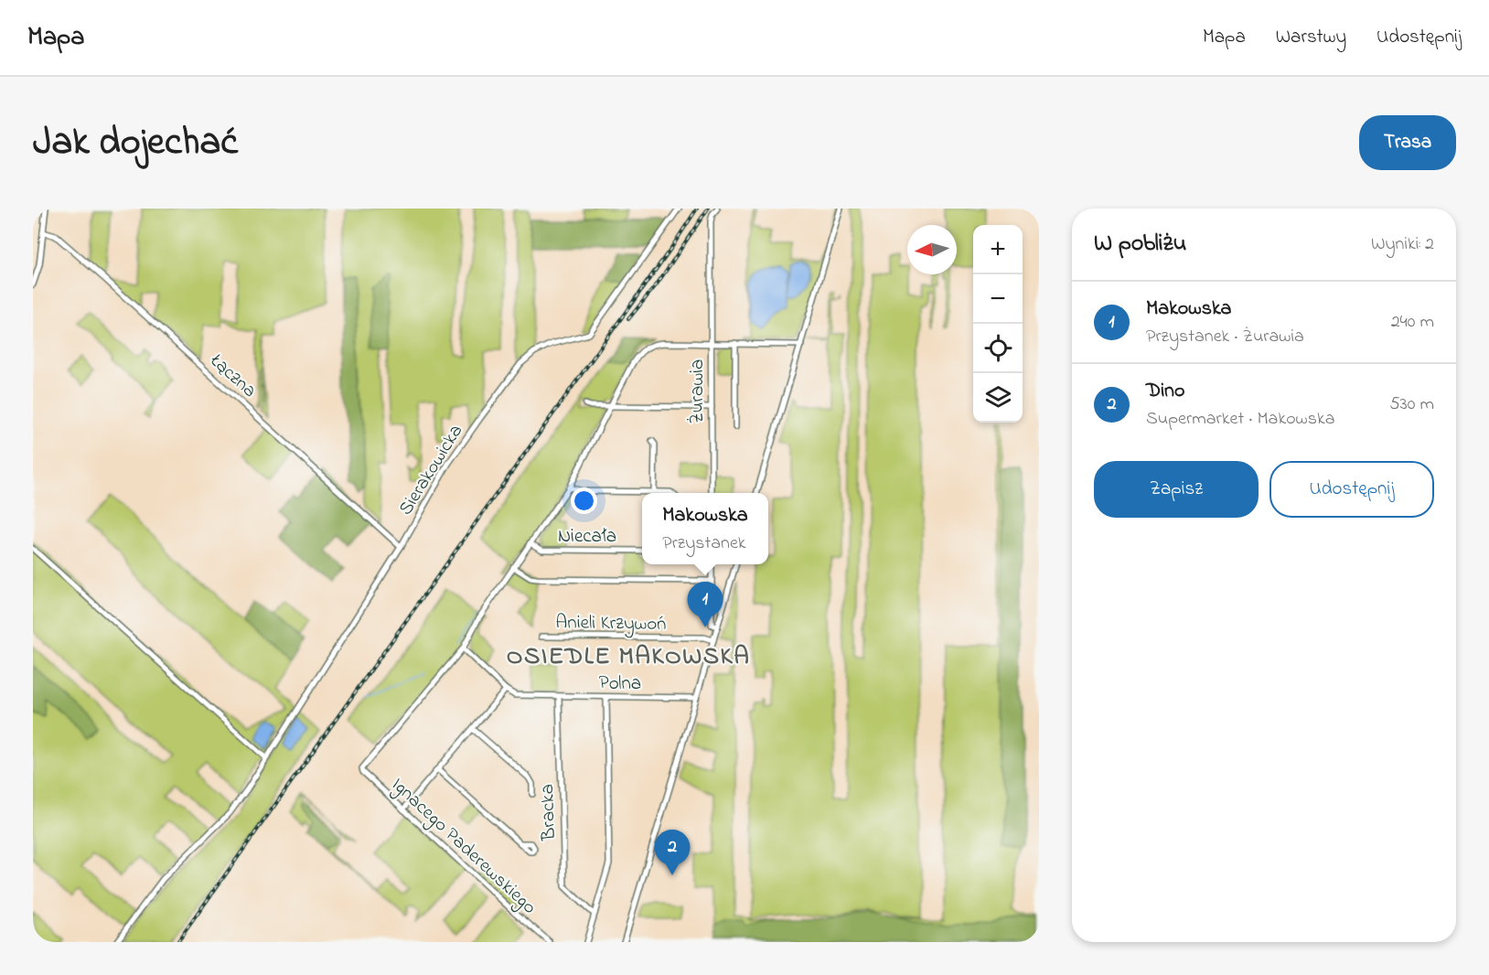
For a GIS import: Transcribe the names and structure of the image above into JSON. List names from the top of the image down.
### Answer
{
  "streets": {
    "street": [
      "Łączna",
      "Żurawia",
      "Sierakowicka",
      "Niecała",
      "Anieli Krzywoń",
      "Polna",
      "Bracka",
      "Ignacego Paderewskiego"
    ]
  },
  "crossings": [
    ["Łączna", "Sierakowicka"],
    ["Polna", "Bracka"],
    ["Polna", "Ignacego Paderewskiego"]
  ],
  "districts": ["OSIEDLE MAKOWSKA"],
  "north": "left",
  "page": {
    "header": "Mapa",
    "nav": ["Mapa", "Warstwy", "Udostępnij"],
    "title": "Jak dojechać",
    "buttons": [
      "Trasa",
      ["Zapisz", "Udostępnij"]
    ],
    "heading": ["W pobliżu", "Wyniki: 2"],
    "map_buttons": ["+", "−"],
    "list": [
      {
        "mark": "1",
        "name": "Makowska",
        "note": "Przystanek · Żurawia",
        "value": "240 m"
      },
      {
        "mark": "2",
        "name": "Dino",
        "note": "Supermarket · Makowska",
        "value": "530 m"
      }
    ],
    "popup": ["Makowska", "Przystanek"],
    "pins": ["1", "2"]
  }
}
